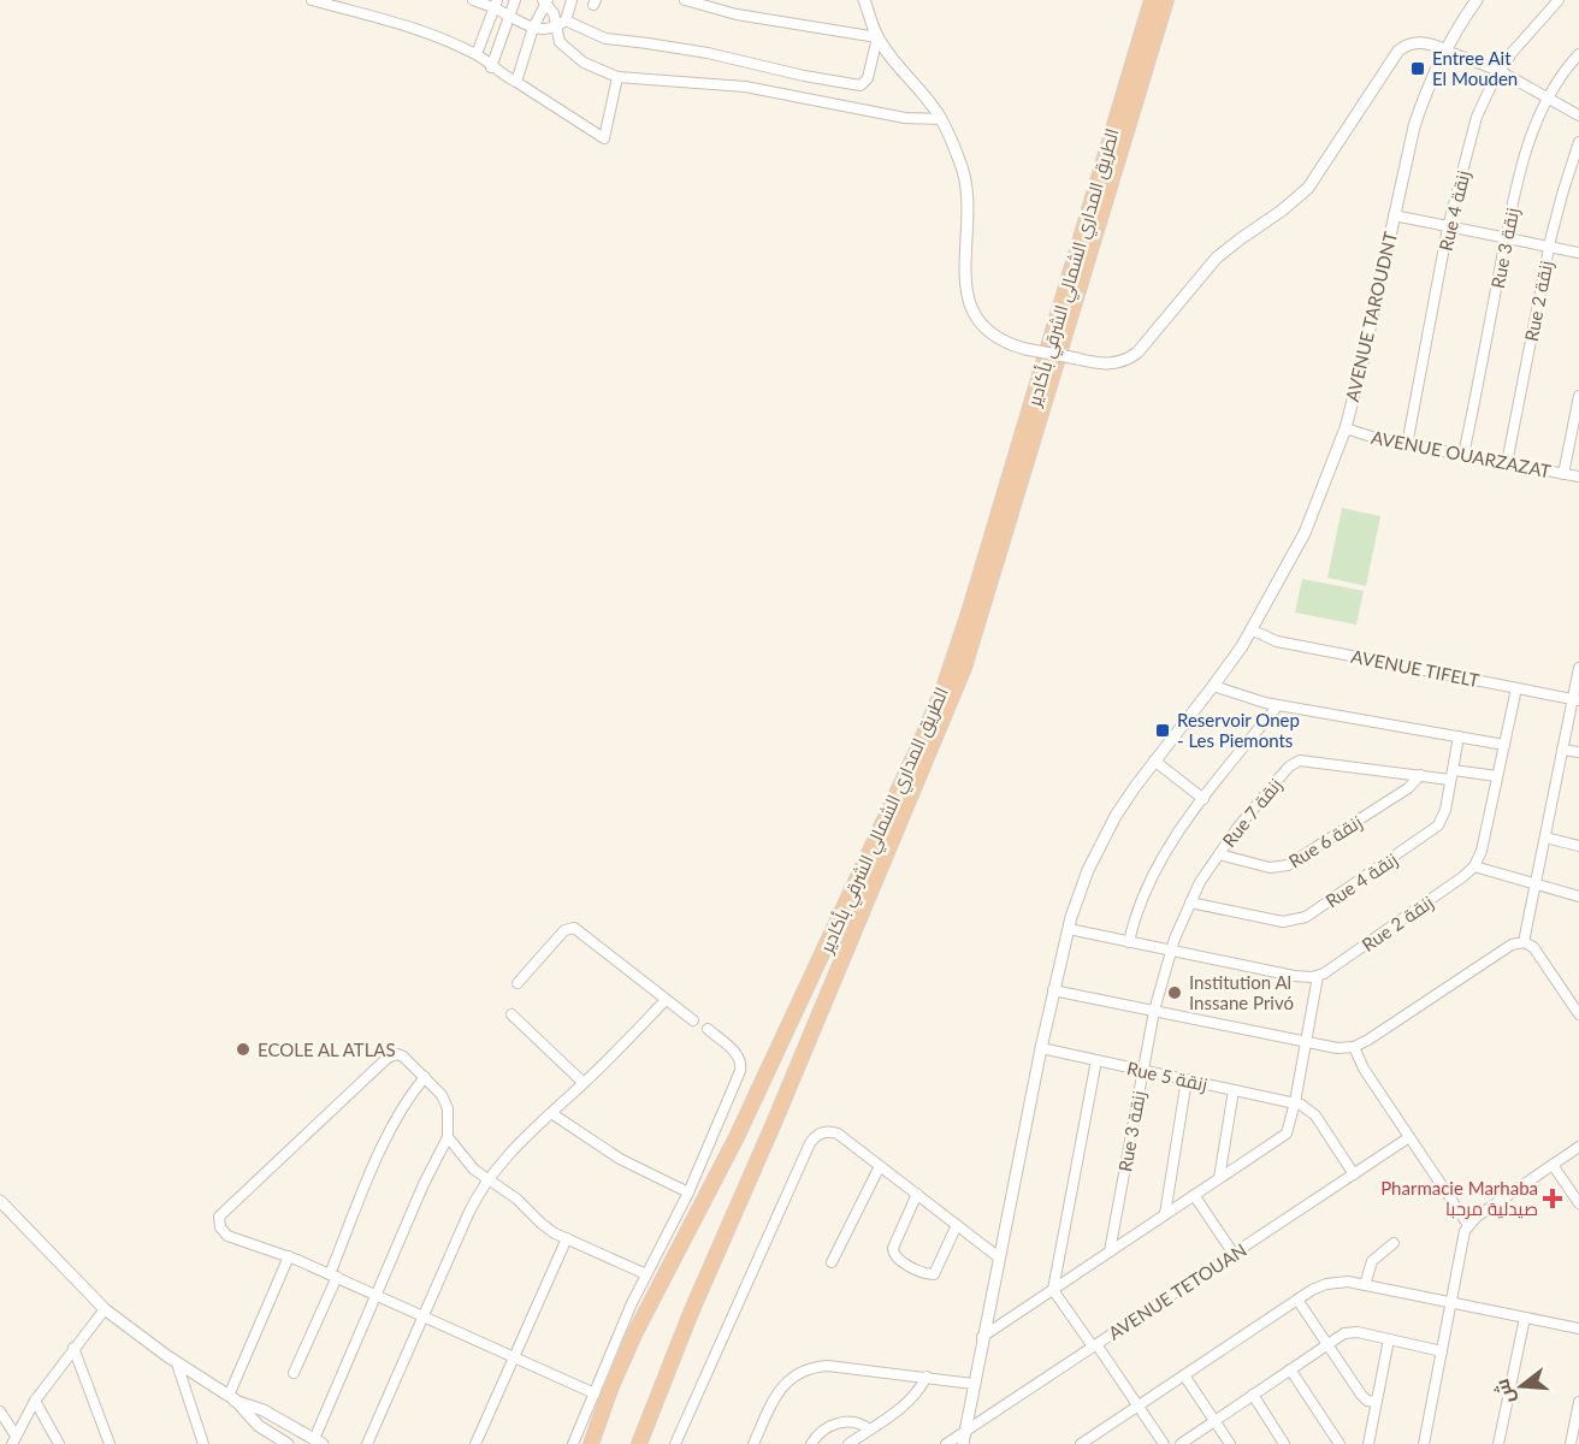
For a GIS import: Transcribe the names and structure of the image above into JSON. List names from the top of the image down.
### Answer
{
  "streets": {
    "highway": ["الطريق المداري الشمالي الشرقي بأكادير"],
    "street": [
      "Rue 4 زنقة",
      "Rue 3 زنقة",
      "Rue 2 زنقة",
      "AVENUE TAROUDNT",
      "AVENUE OUARZAZAT",
      "AVENUE TIFELT",
      "Rue 7 زنقة",
      "Rue 6 زنقة",
      "Rue 5 زنقة",
      "AVENUE TETOUAN"
    ]
  },
  "crossings": [
    ["Rue 4 زنقة", "AVENUE OUARZAZAT"],
    ["Rue 4 زنقة", "Rue 7 زنقة"],
    ["Rue 3 زنقة", "AVENUE OUARZAZAT"],
    ["Rue 3 زنقة", "Rue 7 زنقة"],
    ["Rue 3 زنقة", "Rue 5 زنقة"],
    ["Rue 2 زنقة", "AVENUE OUARZAZAT"],
    ["AVENUE TAROUDNT", "AVENUE OUARZAZAT"],
    ["AVENUE TAROUDNT", "AVENUE TIFELT"],
    ["AVENUE TAROUDNT", "Rue 5 زنقة"],
    ["AVENUE TAROUDNT", "AVENUE TETOUAN"],
    ["Rue 7 زنقة", "Rue 6 زنقة"]
  ],
  "places": {
    "transit": ["Entree Ait El Mouden", "Reservoir Onep - Les Piemonts"],
    "other": ["Institution Al Inssane Privó", "ECOLE AL ATLAS"],
    "health": ["Pharmacie Marhaba صيدلية مرحبا"]
  },
  "north": "left"
}
